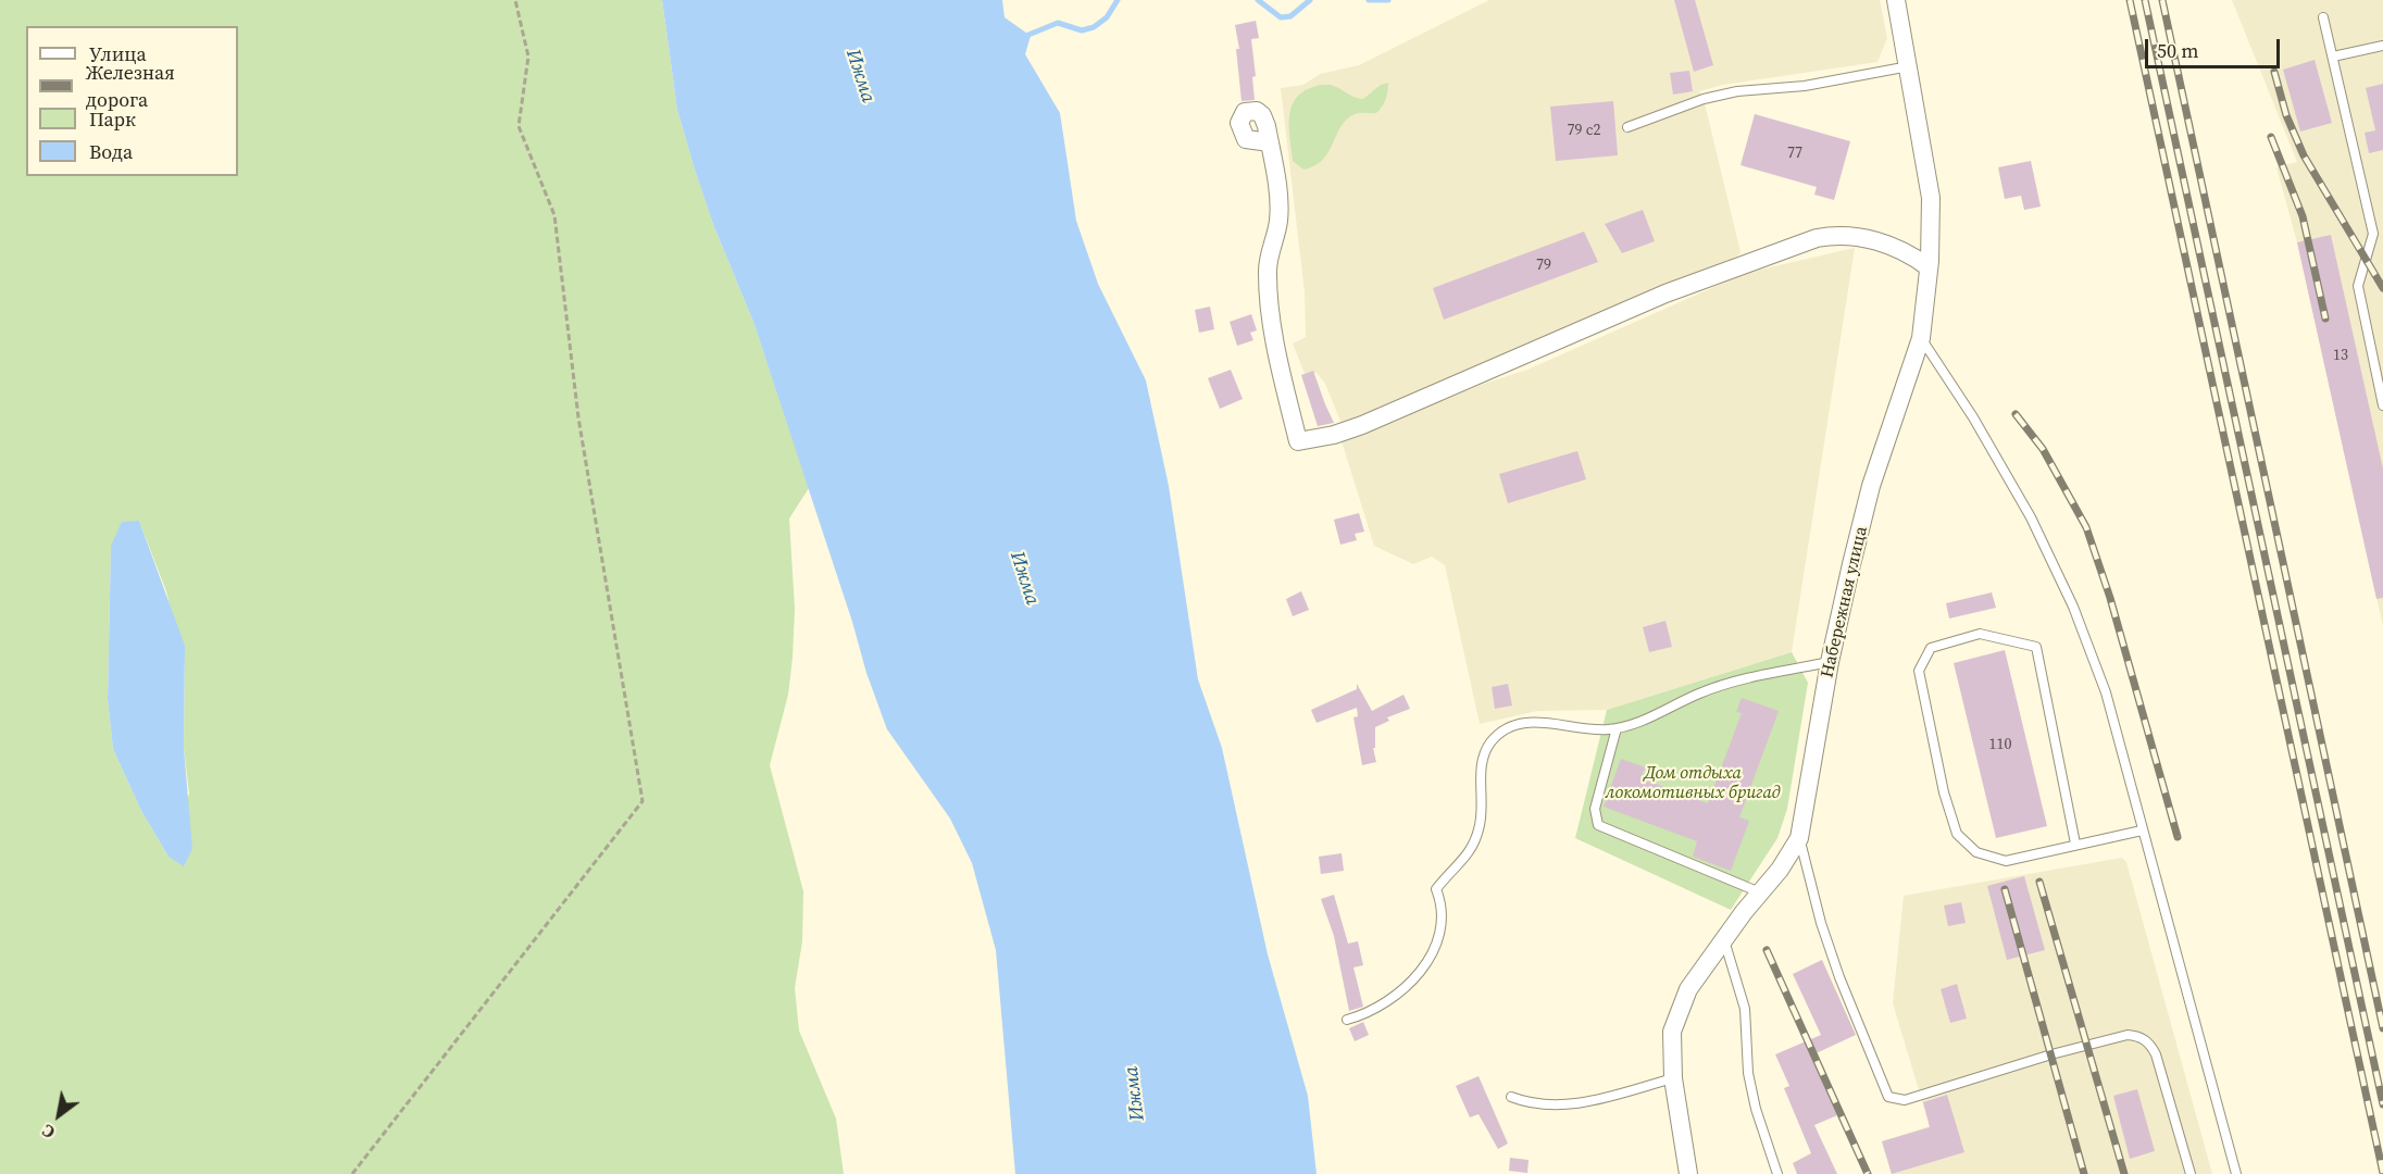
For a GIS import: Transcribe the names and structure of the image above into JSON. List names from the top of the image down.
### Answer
{
  "streets": {
    "street": ["Набережная улица"]
  },
  "water": ["Ижма"],
  "parks": ["Дом отдыха локомотивных бригад"],
  "house_numbers": [
    "79 с2",
    "77",
    "79",
    "13",
    "110"
  ],
  "legend": [
    "Улица",
    "Железная дорога",
    "Парк",
    "Вода"
  ],
  "scale_bar": "50 m",
  "north": "bottom left"
}
